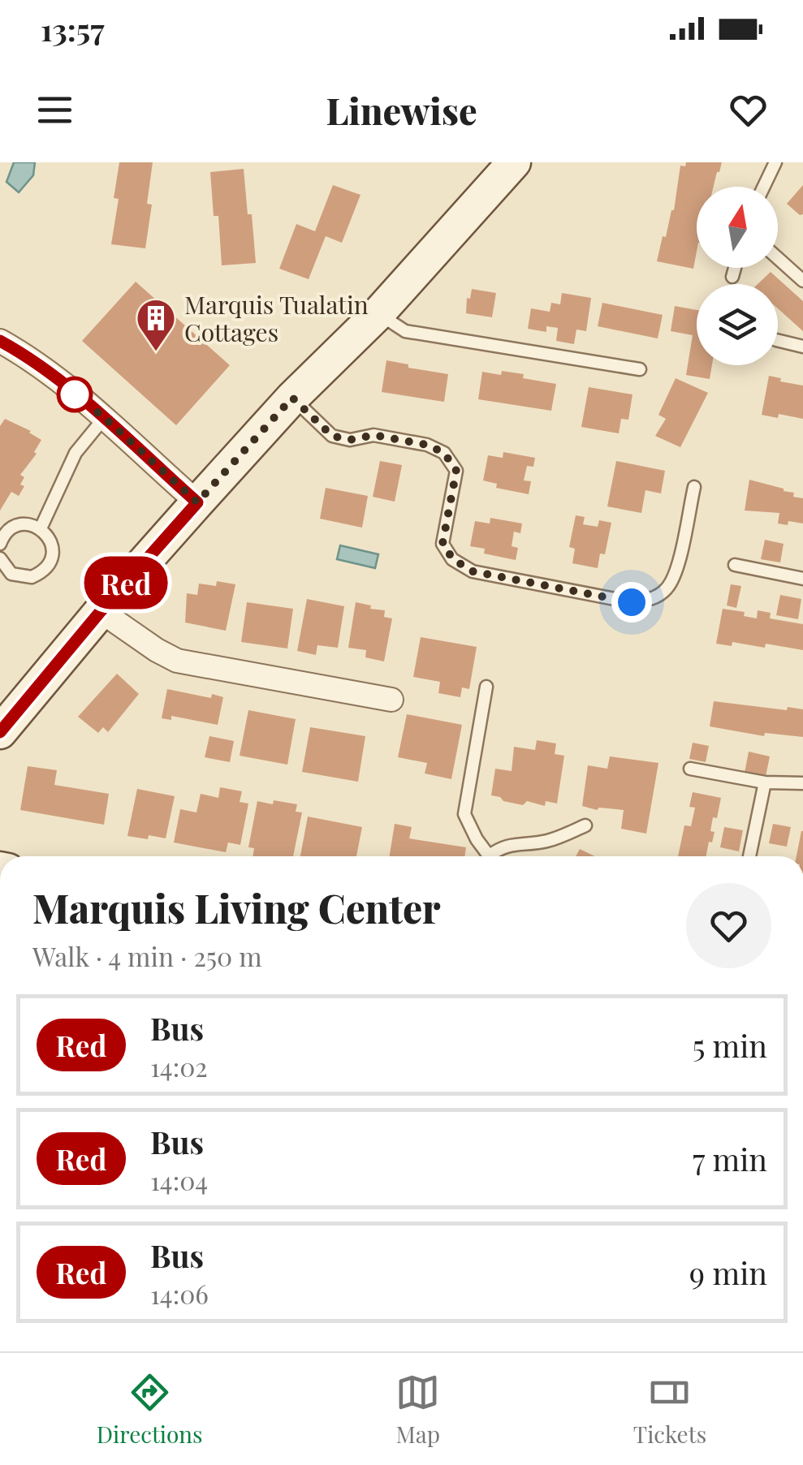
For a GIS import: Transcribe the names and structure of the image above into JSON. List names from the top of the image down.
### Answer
{
  "places": {
    "building": ["Marquis Tualatin Cottages"]
  },
  "lines": ["bus line Red"],
  "north": "top",
  "page": {
    "status": "13:57",
    "header": "Linewise",
    "on_map": "Red",
    "heading": ["Marquis Living Center", "Walk · 4 min · 250 m"],
    "list": [
      {
        "mark": "Red",
        "name": "Bus",
        "note": "14:02",
        "value": "5 min"
      },
      {
        "mark": "Red",
        "name": "Bus",
        "note": "14:04",
        "value": "7 min"
      },
      {
        "mark": "Red",
        "name": "Bus",
        "note": "14:06",
        "value": "9 min"
      }
    ],
    "tabs": ["Directions", "Map", "Tickets"]
  }
}
